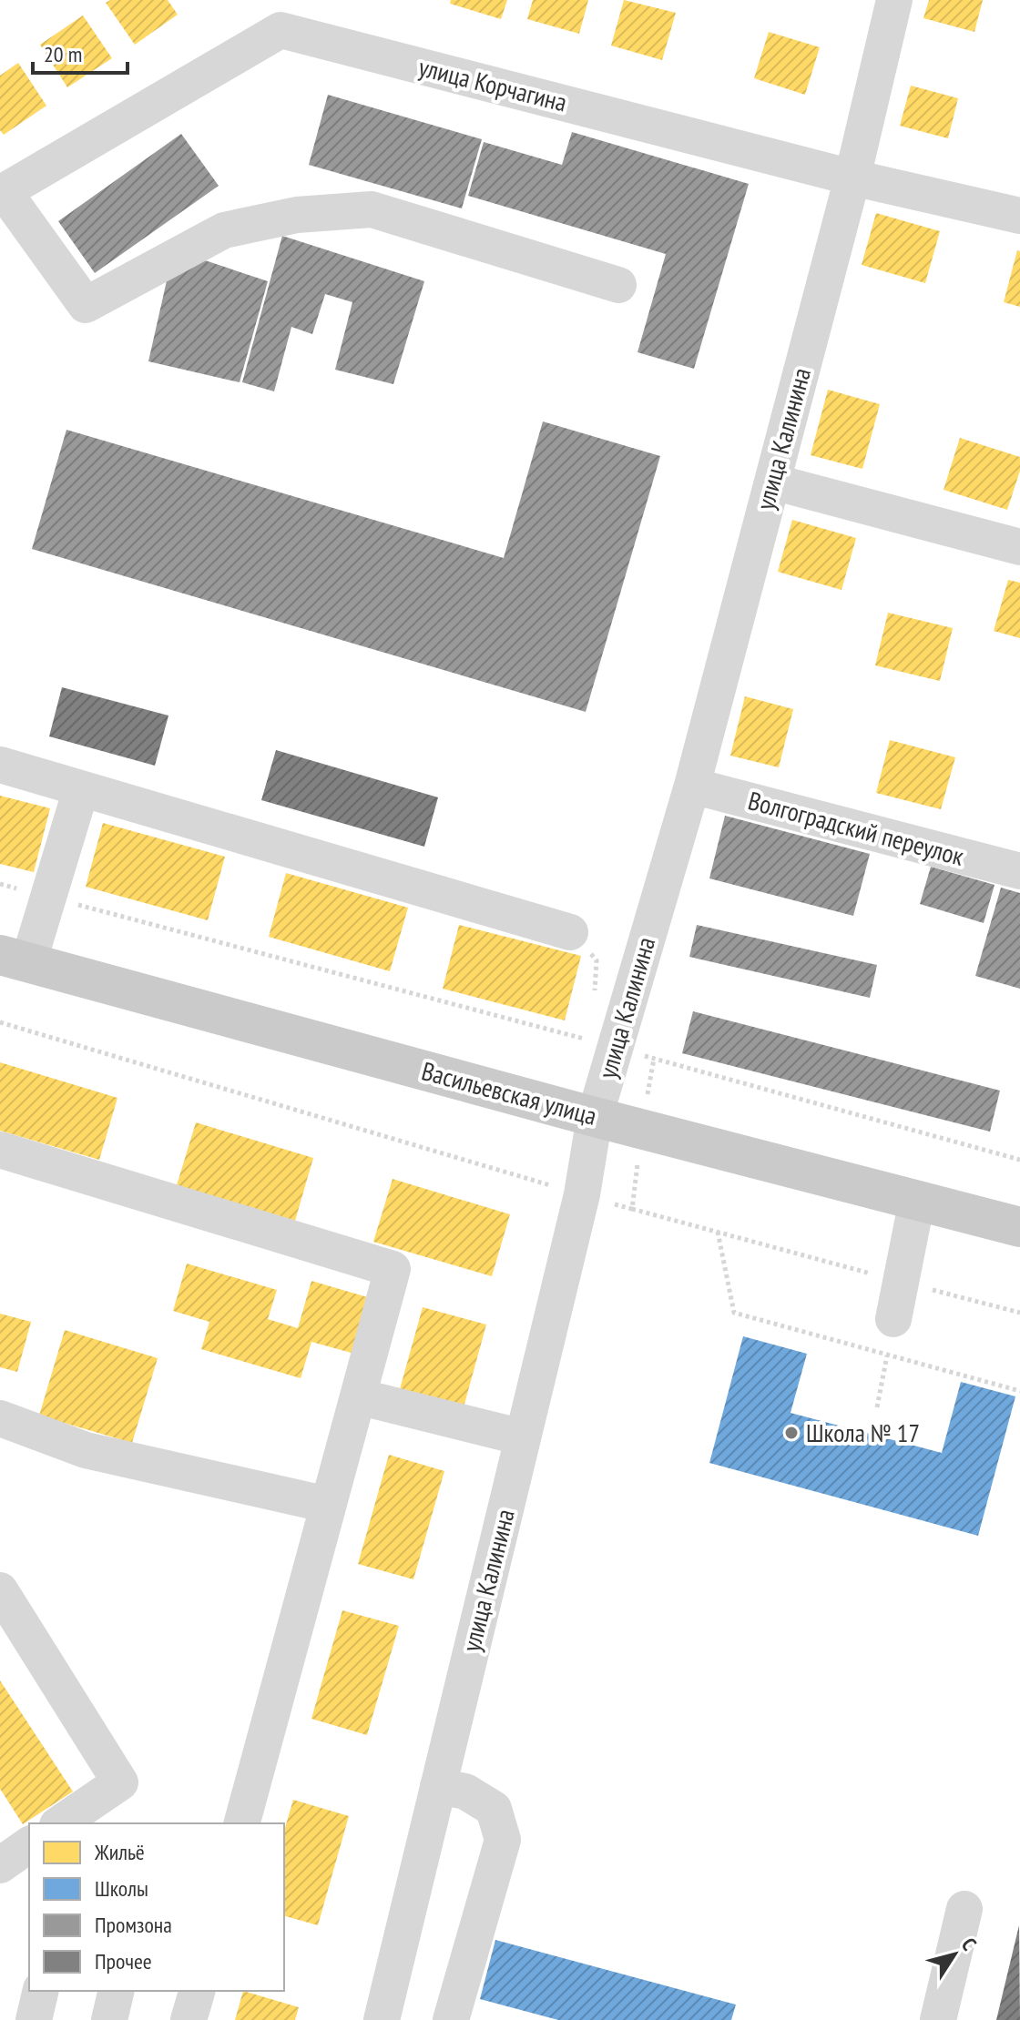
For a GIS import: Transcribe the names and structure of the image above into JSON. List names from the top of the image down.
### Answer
{
  "streets": {
    "main road": ["Васильевская улица"],
    "street": ["улица Корчагина", "улица Калинина", "Волгоградский переулок"]
  },
  "crossings": [
    ["улица Корчагина", "улица Калинина"],
    ["улица Калинина", "Волгоградский переулок"],
    ["улица Калинина", "Васильевская улица"]
  ],
  "places": ["Школа № 17"],
  "legend": [
    "Жильё",
    "Школы",
    "Промзона",
    "Прочее"
  ],
  "scale_bar": "20 m",
  "north": "top right"
}
